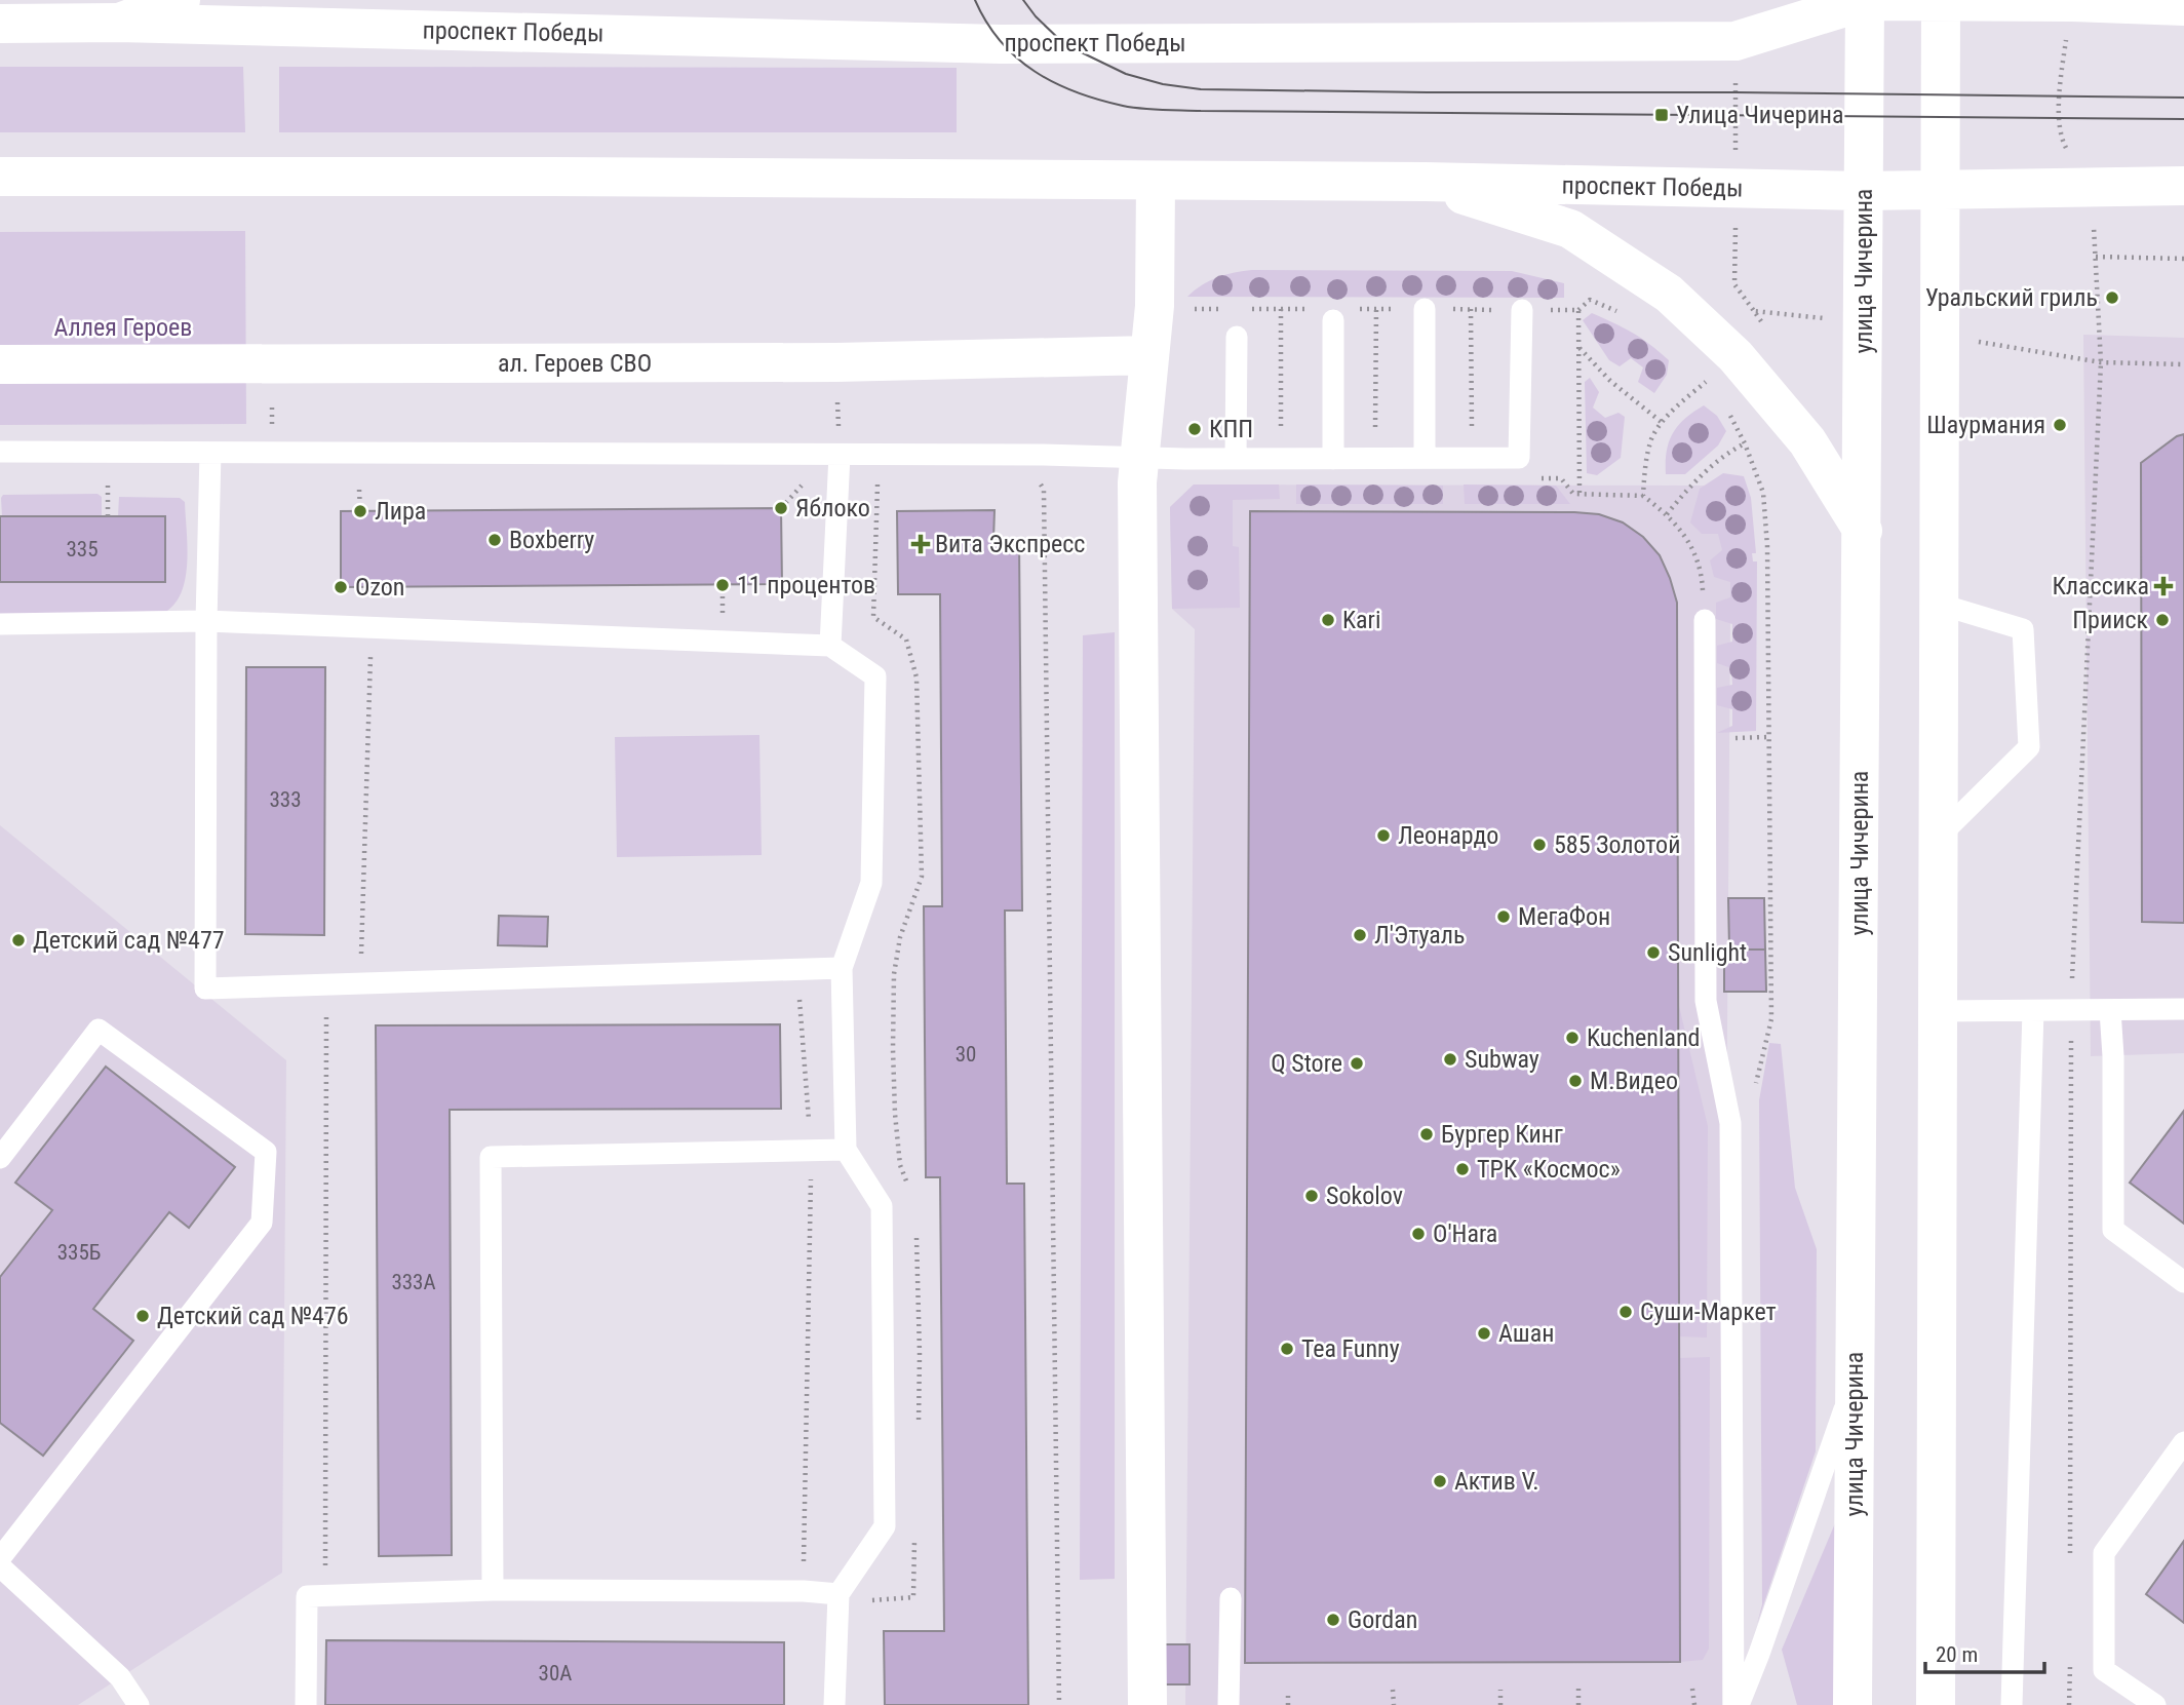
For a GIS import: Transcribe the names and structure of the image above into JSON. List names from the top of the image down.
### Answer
{
  "streets": {
    "main road": ["проспект Победы", "улица Чичерина", "ал. Героев СВО"]
  },
  "crossings": [
    ["проспект Победы", "улица Чичерина"]
  ],
  "parks": ["Аллея Героев"],
  "places": {
    "transit": ["Улица Чичерина"],
    "other": [
      "Уральский гриль",
      "Шаурмания",
      "КПП",
      "Яблоко",
      "Лира",
      "Boxberry",
      "11 процентов",
      "Ozon",
      "Kari",
      "Прииск",
      "Леонардо",
      "585 Золотой",
      "МегаФон",
      "Л'Этуаль",
      "Детский сад №477",
      "Sunlight",
      "Kuchenland",
      "Subway",
      "Q Store",
      "М.Видео",
      "Бургер Кинг",
      "ТРК «Космос»",
      "Sokolov",
      "O'Hara",
      "Суши-Маркет",
      "Детский сад №476",
      "Ашан",
      "Tea Funny",
      "Актив V.",
      "Gordan"
    ],
    "health": ["Вита Экспресс", "Классика"]
  },
  "house_numbers": [
    "335",
    "333",
    "30",
    "335Б",
    "333А",
    "30А"
  ],
  "scale_bar": "20 m"
}
